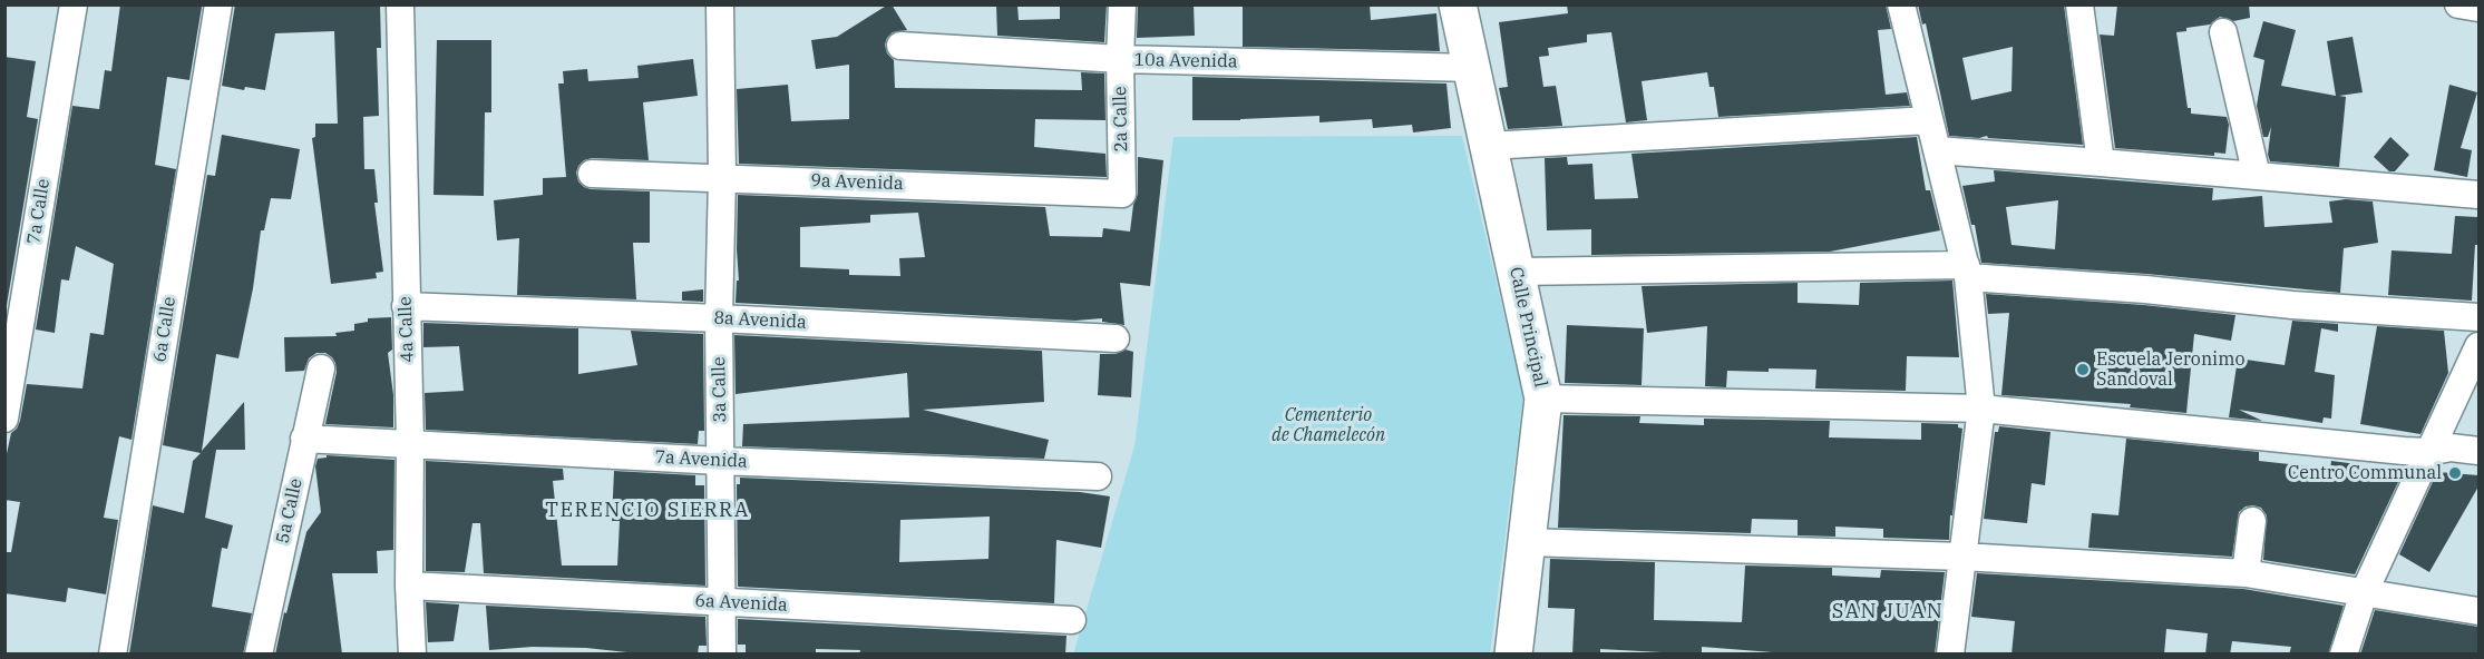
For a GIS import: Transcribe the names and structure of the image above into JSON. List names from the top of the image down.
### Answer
{
  "streets": {
    "street": [
      "10a Avenida",
      "2a Calle",
      "9a Avenida",
      "7a Calle",
      "8a Avenida",
      "Calle Principal",
      "6a Calle",
      "4a Calle",
      "3a Calle",
      "7a Avenida",
      "5a Calle",
      "6a Avenida"
    ]
  },
  "crossings": [
    ["10a Avenida", "2a Calle"],
    ["10a Avenida", "Calle Principal"],
    ["2a Calle", "9a Avenida"],
    ["9a Avenida", "3a Calle"],
    ["8a Avenida", "4a Calle"],
    ["8a Avenida", "3a Calle"],
    ["4a Calle", "7a Avenida"],
    ["4a Calle", "6a Avenida"],
    ["3a Calle", "7a Avenida"],
    ["3a Calle", "6a Avenida"],
    ["7a Avenida", "5a Calle"]
  ],
  "districts": ["TERENCIO SIERRA", "SAN JUAN"],
  "parks": ["Cementerio de Chamelecón"],
  "places": ["Escuela Jeronimo Sandoval", "Centro Communal"]
}
